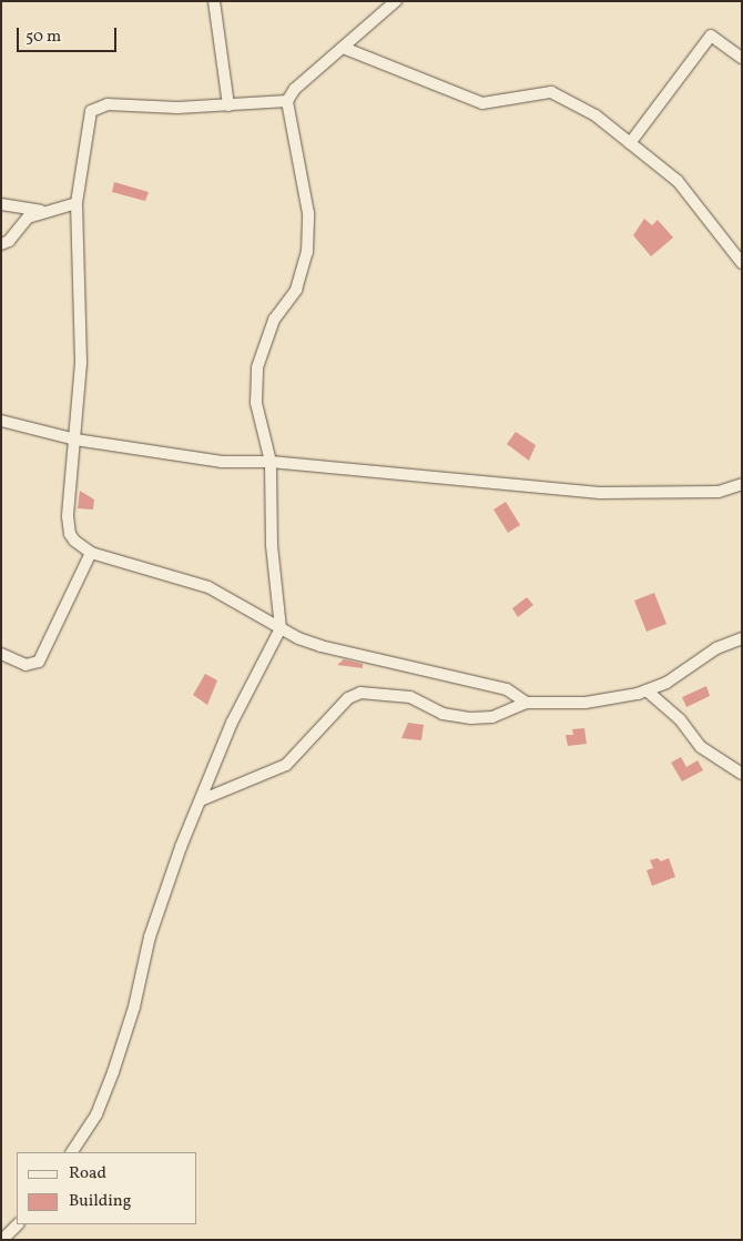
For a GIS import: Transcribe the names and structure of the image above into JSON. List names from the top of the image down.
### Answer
{
  "legend": ["Road", "Building"],
  "scale_bar": "50 m"
}
